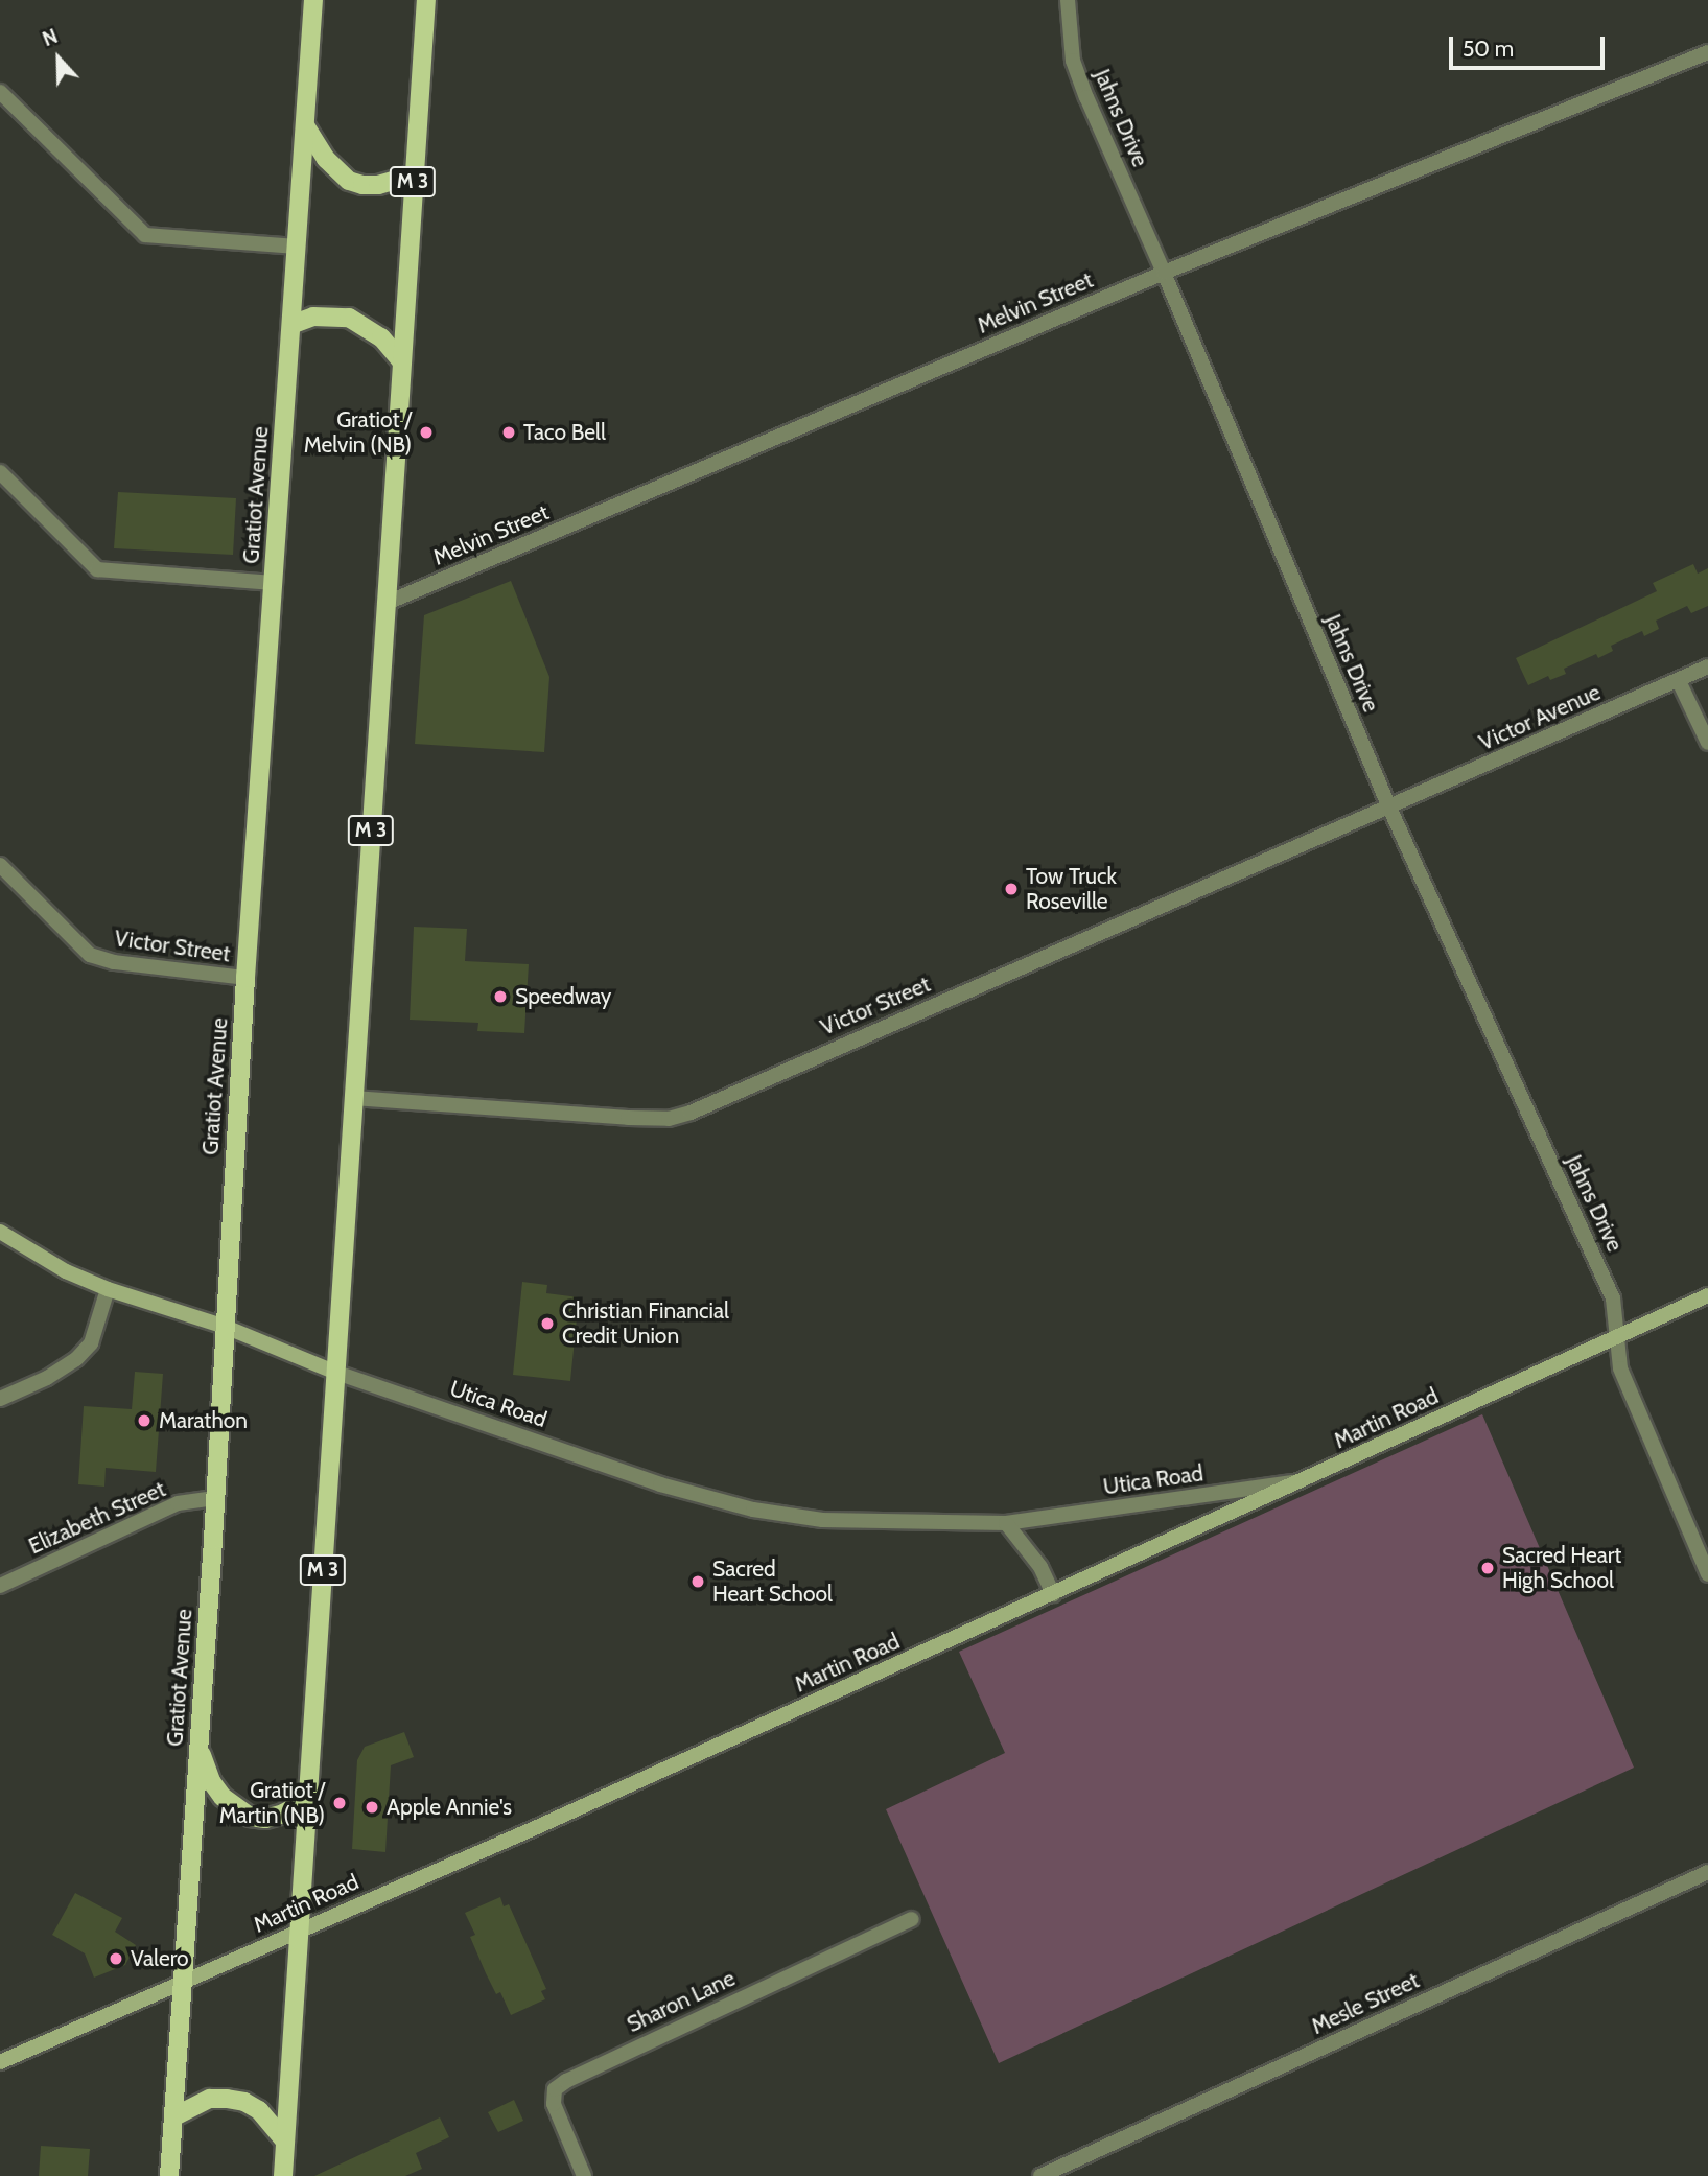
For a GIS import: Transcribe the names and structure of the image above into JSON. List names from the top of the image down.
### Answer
{
  "streets": {
    "main road": ["M 3", "Gratiot Avenue"],
    "street": [
      "Jahns Drive",
      "Melvin Street",
      "Victor Avenue",
      "Victor Street",
      "Utica Road",
      "Martin Road",
      "Elizabeth Street",
      "Sharon Lane",
      "Mesle Street"
    ]
  },
  "crossings": [
    ["Jahns Drive", "Melvin Street"],
    ["Jahns Drive", "Victor Avenue"],
    ["Jahns Drive", "Victor Street"],
    ["Jahns Drive", "Martin Road"],
    ["M 3", "Melvin Street"],
    ["M 3", "Victor Street"],
    ["M 3", "Utica Road"],
    ["M 3", "Martin Road"],
    ["Gratiot Avenue", "Victor Street"],
    ["Gratiot Avenue", "Utica Road"],
    ["Gratiot Avenue", "Martin Road"],
    ["Gratiot Avenue", "Elizabeth Street"],
    ["Victor Avenue", "Victor Street"],
    ["Utica Road", "Martin Road"]
  ],
  "places": [
    "Gratiot / Melvin (NB)",
    "Taco Bell",
    "Tow Truck Roseville",
    "Speedway",
    "Christian Financial Credit Union",
    "Marathon",
    "Sacred Heart High School",
    "Sacred Heart School",
    "Gratiot / Martin (NB)",
    "Apple Annie's",
    "Valero"
  ],
  "scale_bar": "50 m",
  "north": "top"
}
